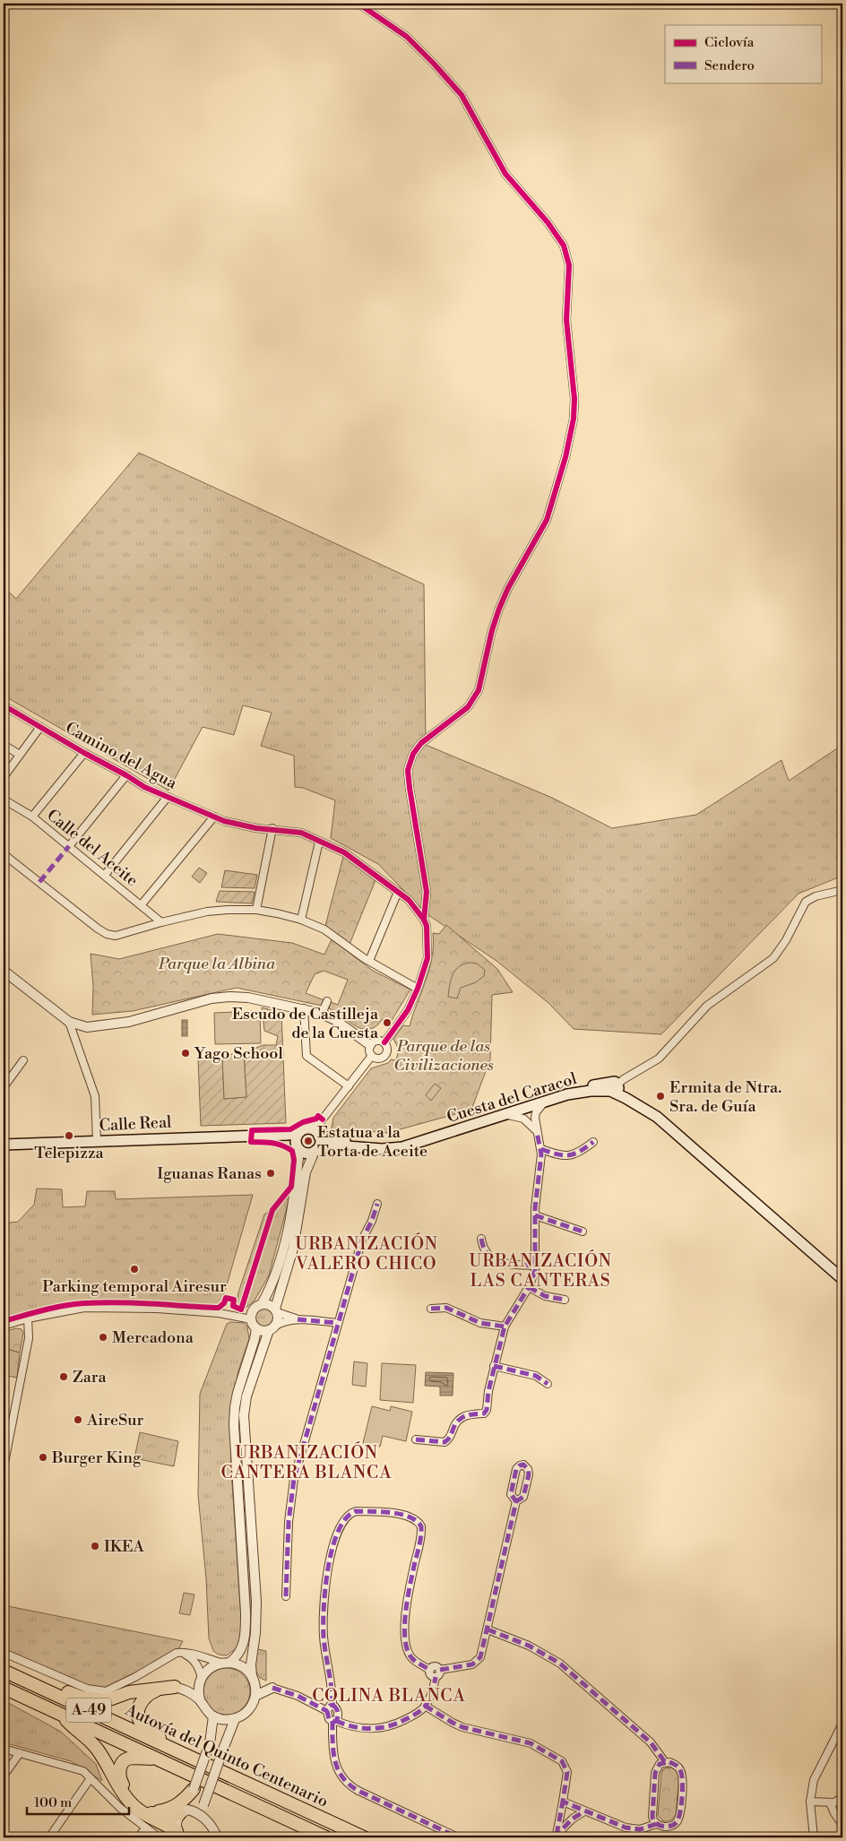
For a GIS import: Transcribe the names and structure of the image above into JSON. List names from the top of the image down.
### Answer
{
  "streets": {
    "highway": ["A-49", "Autovía del Quinto Centenario"],
    "main road": ["Cuesta del Caracol", "Calle Real"],
    "street": ["Camino del Agua", "Calle del Aceite"]
  },
  "crossings": [
    ["Cuesta del Caracol", "Calle Real"]
  ],
  "districts": [
    "URBANIZACIÓN VALERO CHICO",
    "URBANIZACIÓN LAS CANTERAS",
    "URBANIZACIÓN CANTERA BLANCA",
    "COLINA BLANCA"
  ],
  "parks": ["Parque la Albina", "Parque de las Civilizaciones"],
  "places": [
    "Escudo de Castilleja de la Cuesta",
    "Yago School",
    "Ermita de Ntra. Sra. de Guía",
    "Telepizza",
    "Estatua a la Torta de Aceite",
    "Iguanas Ranas",
    "Parking temporal Airesur",
    "Mercadona",
    "Zara",
    "AireSur",
    "Burger King",
    "IKEA"
  ],
  "legend": ["Ciclovía", "Sendero"],
  "scale_bar": "100 m"
}
